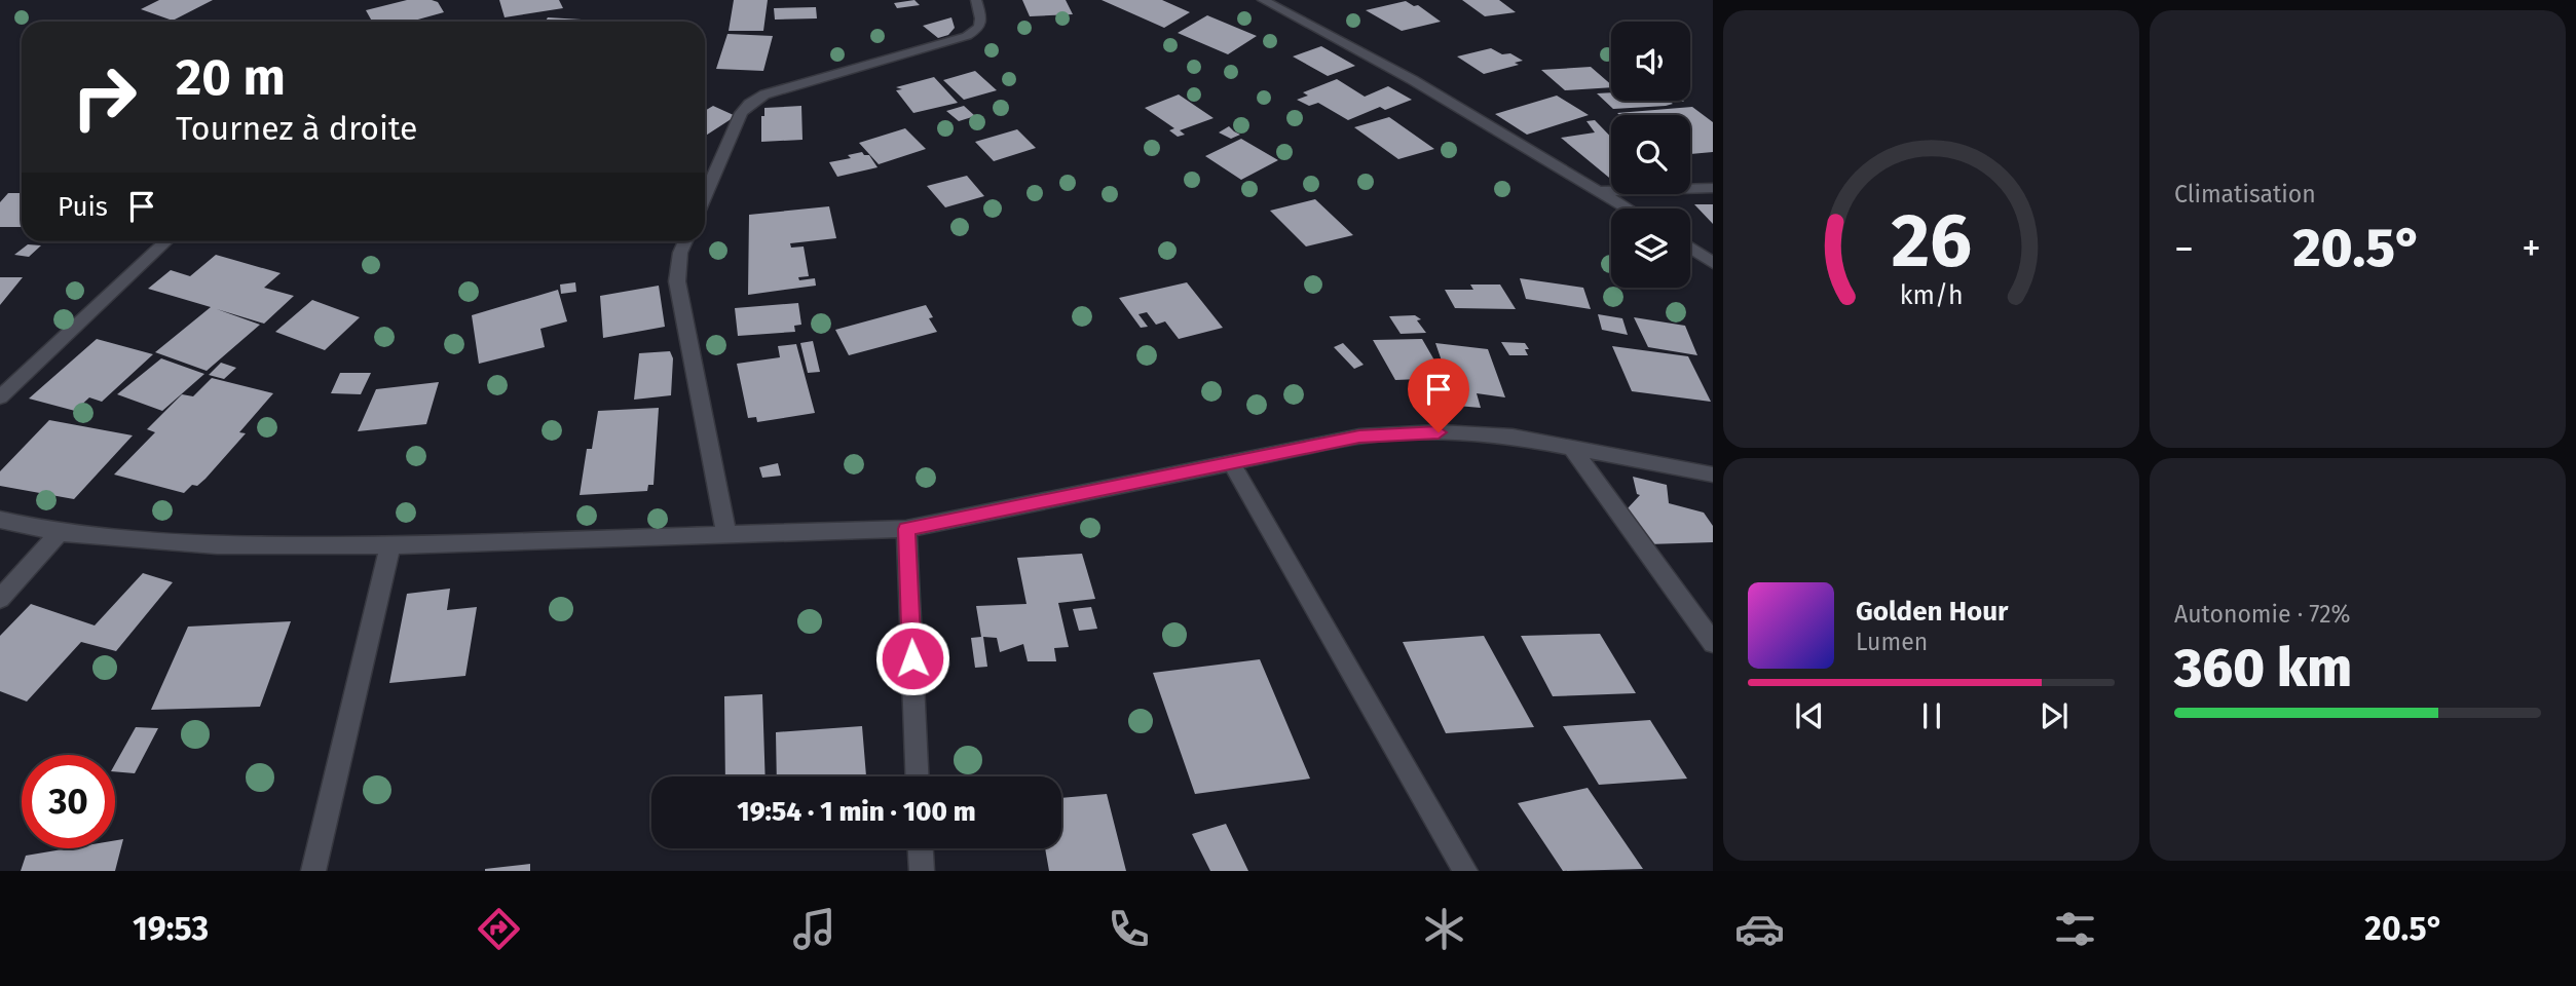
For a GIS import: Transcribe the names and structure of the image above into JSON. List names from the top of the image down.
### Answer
{
  "page": {
    "tile": [
      "Climatisation",
      ["Autonomie · 72%", "360 km"]
    ],
    "turn": ["20 m", "Tournez à droite"],
    "then": "Puis",
    "heat": ["−", "20.5°", "+"],
    "song": ["Golden Hour", "Lumen"],
    "limit": "30",
    "trip": "19:54 · 1 min · 100 m",
    "tabs": ["19:53", "20.5°"],
    "gauge": ["26", "km/h"]
  }
}
